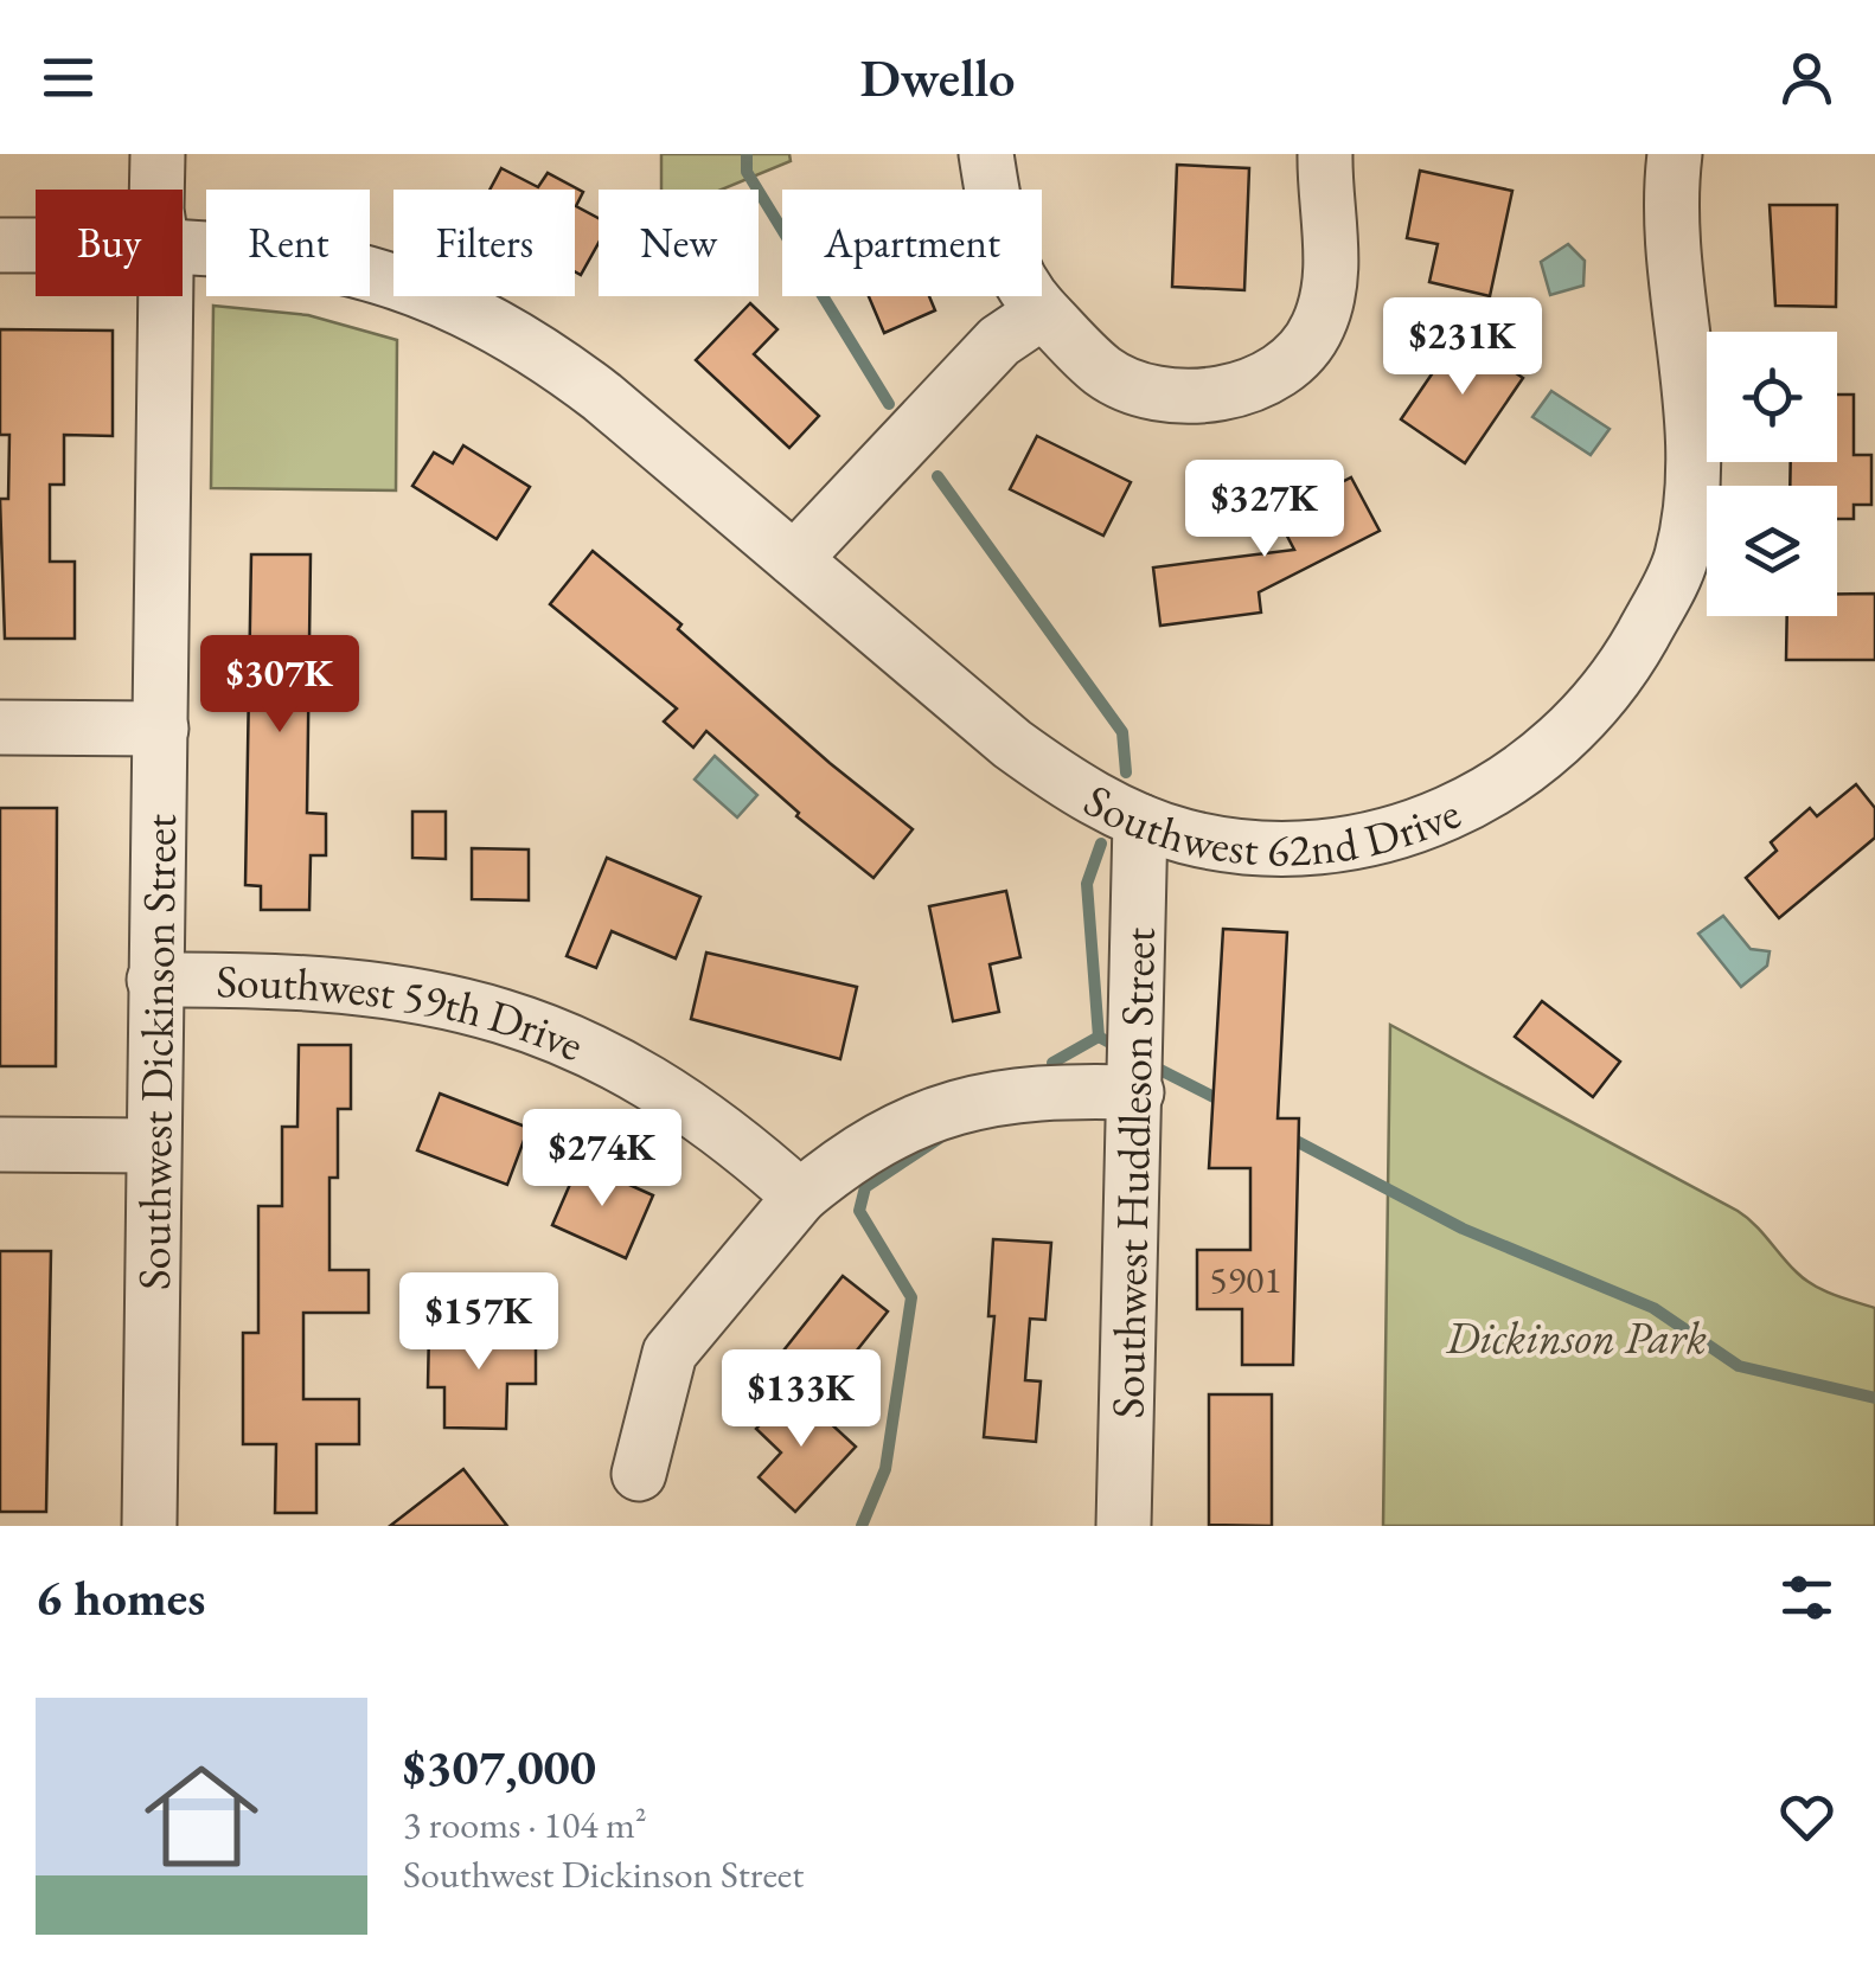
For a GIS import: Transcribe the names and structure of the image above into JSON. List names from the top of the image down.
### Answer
{
  "streets": {
    "street": [
      "Southwest 62nd Drive",
      "Southwest 59th Drive",
      "Southwest Dickinson Street",
      "Southwest Huddleson Street"
    ]
  },
  "crossings": [
    ["Southwest 62nd Drive", "Southwest Huddleson Street"],
    ["Southwest 59th Drive", "Southwest Dickinson Street"]
  ],
  "parks": ["Dickinson Park"],
  "house_numbers": ["5901"],
  "page": {
    "header": "Dwello",
    "chip": [
      "Buy",
      "Rent",
      "Filters",
      "New",
      "Apartment"
    ],
    "price": [
      "$231K",
      "$327K",
      "$307K",
      "$274K",
      "$157K",
      "$133K"
    ],
    "heading": "6 homes",
    "list": [
      {
        "name": "$307,000",
        "note": "3 rooms · 104 m² · Southwest Dickinson Street"
      }
    ]
  }
}
